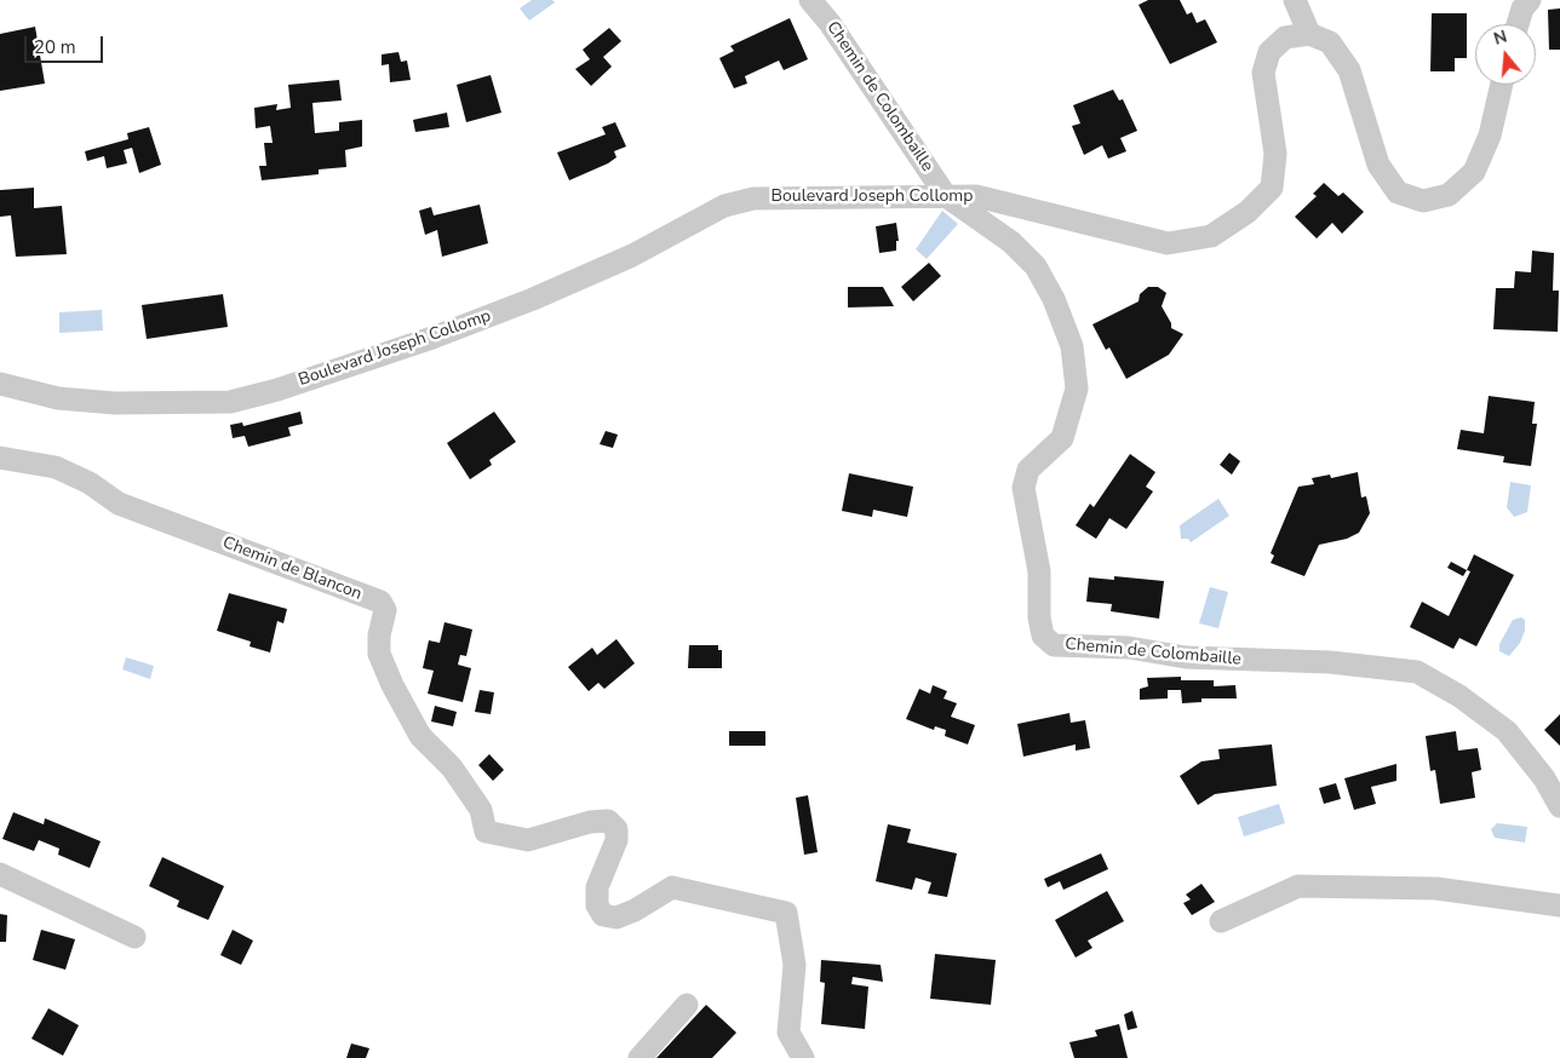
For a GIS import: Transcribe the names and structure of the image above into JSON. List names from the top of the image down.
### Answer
{
  "streets": {
    "street": ["Chemin de Colombaille", "Boulevard Joseph Collomp", "Chemin de Blancon"]
  },
  "crossings": [
    ["Chemin de Colombaille", "Boulevard Joseph Collomp"]
  ],
  "scale_bar": "20 m",
  "north": "top"
}
